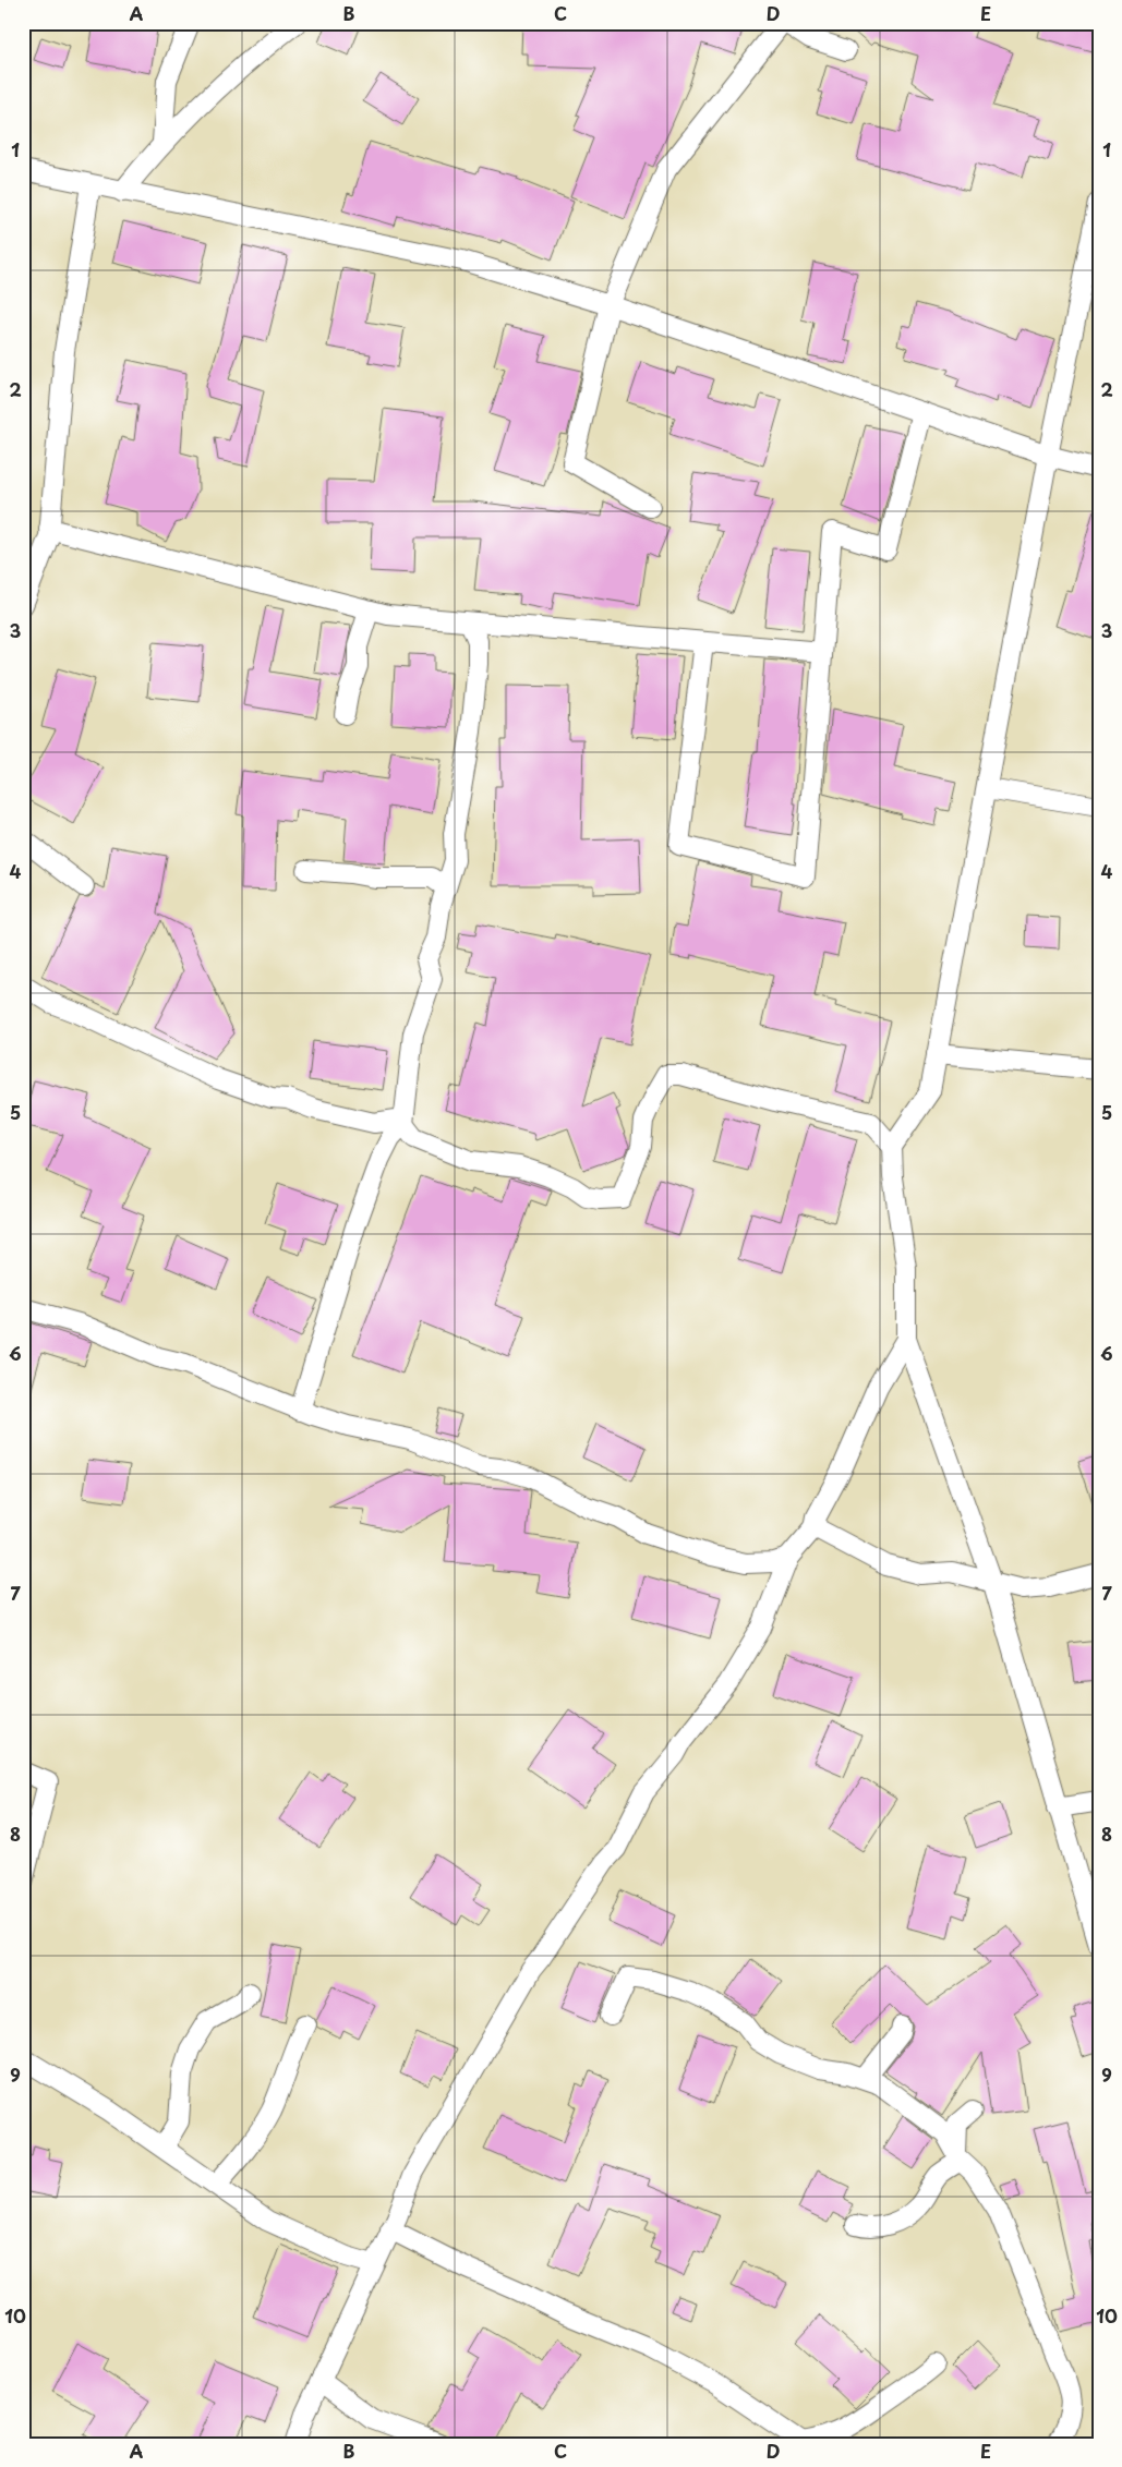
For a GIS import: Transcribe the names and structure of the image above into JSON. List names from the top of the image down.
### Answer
{
  "grid": {
    "columns": [
      "A",
      "B",
      "C",
      "D",
      "E"
    ],
    "rows": [
      "1",
      "2",
      "3",
      "4",
      "5",
      "6",
      "7",
      "8",
      "9",
      "10"
    ]
  }
}
